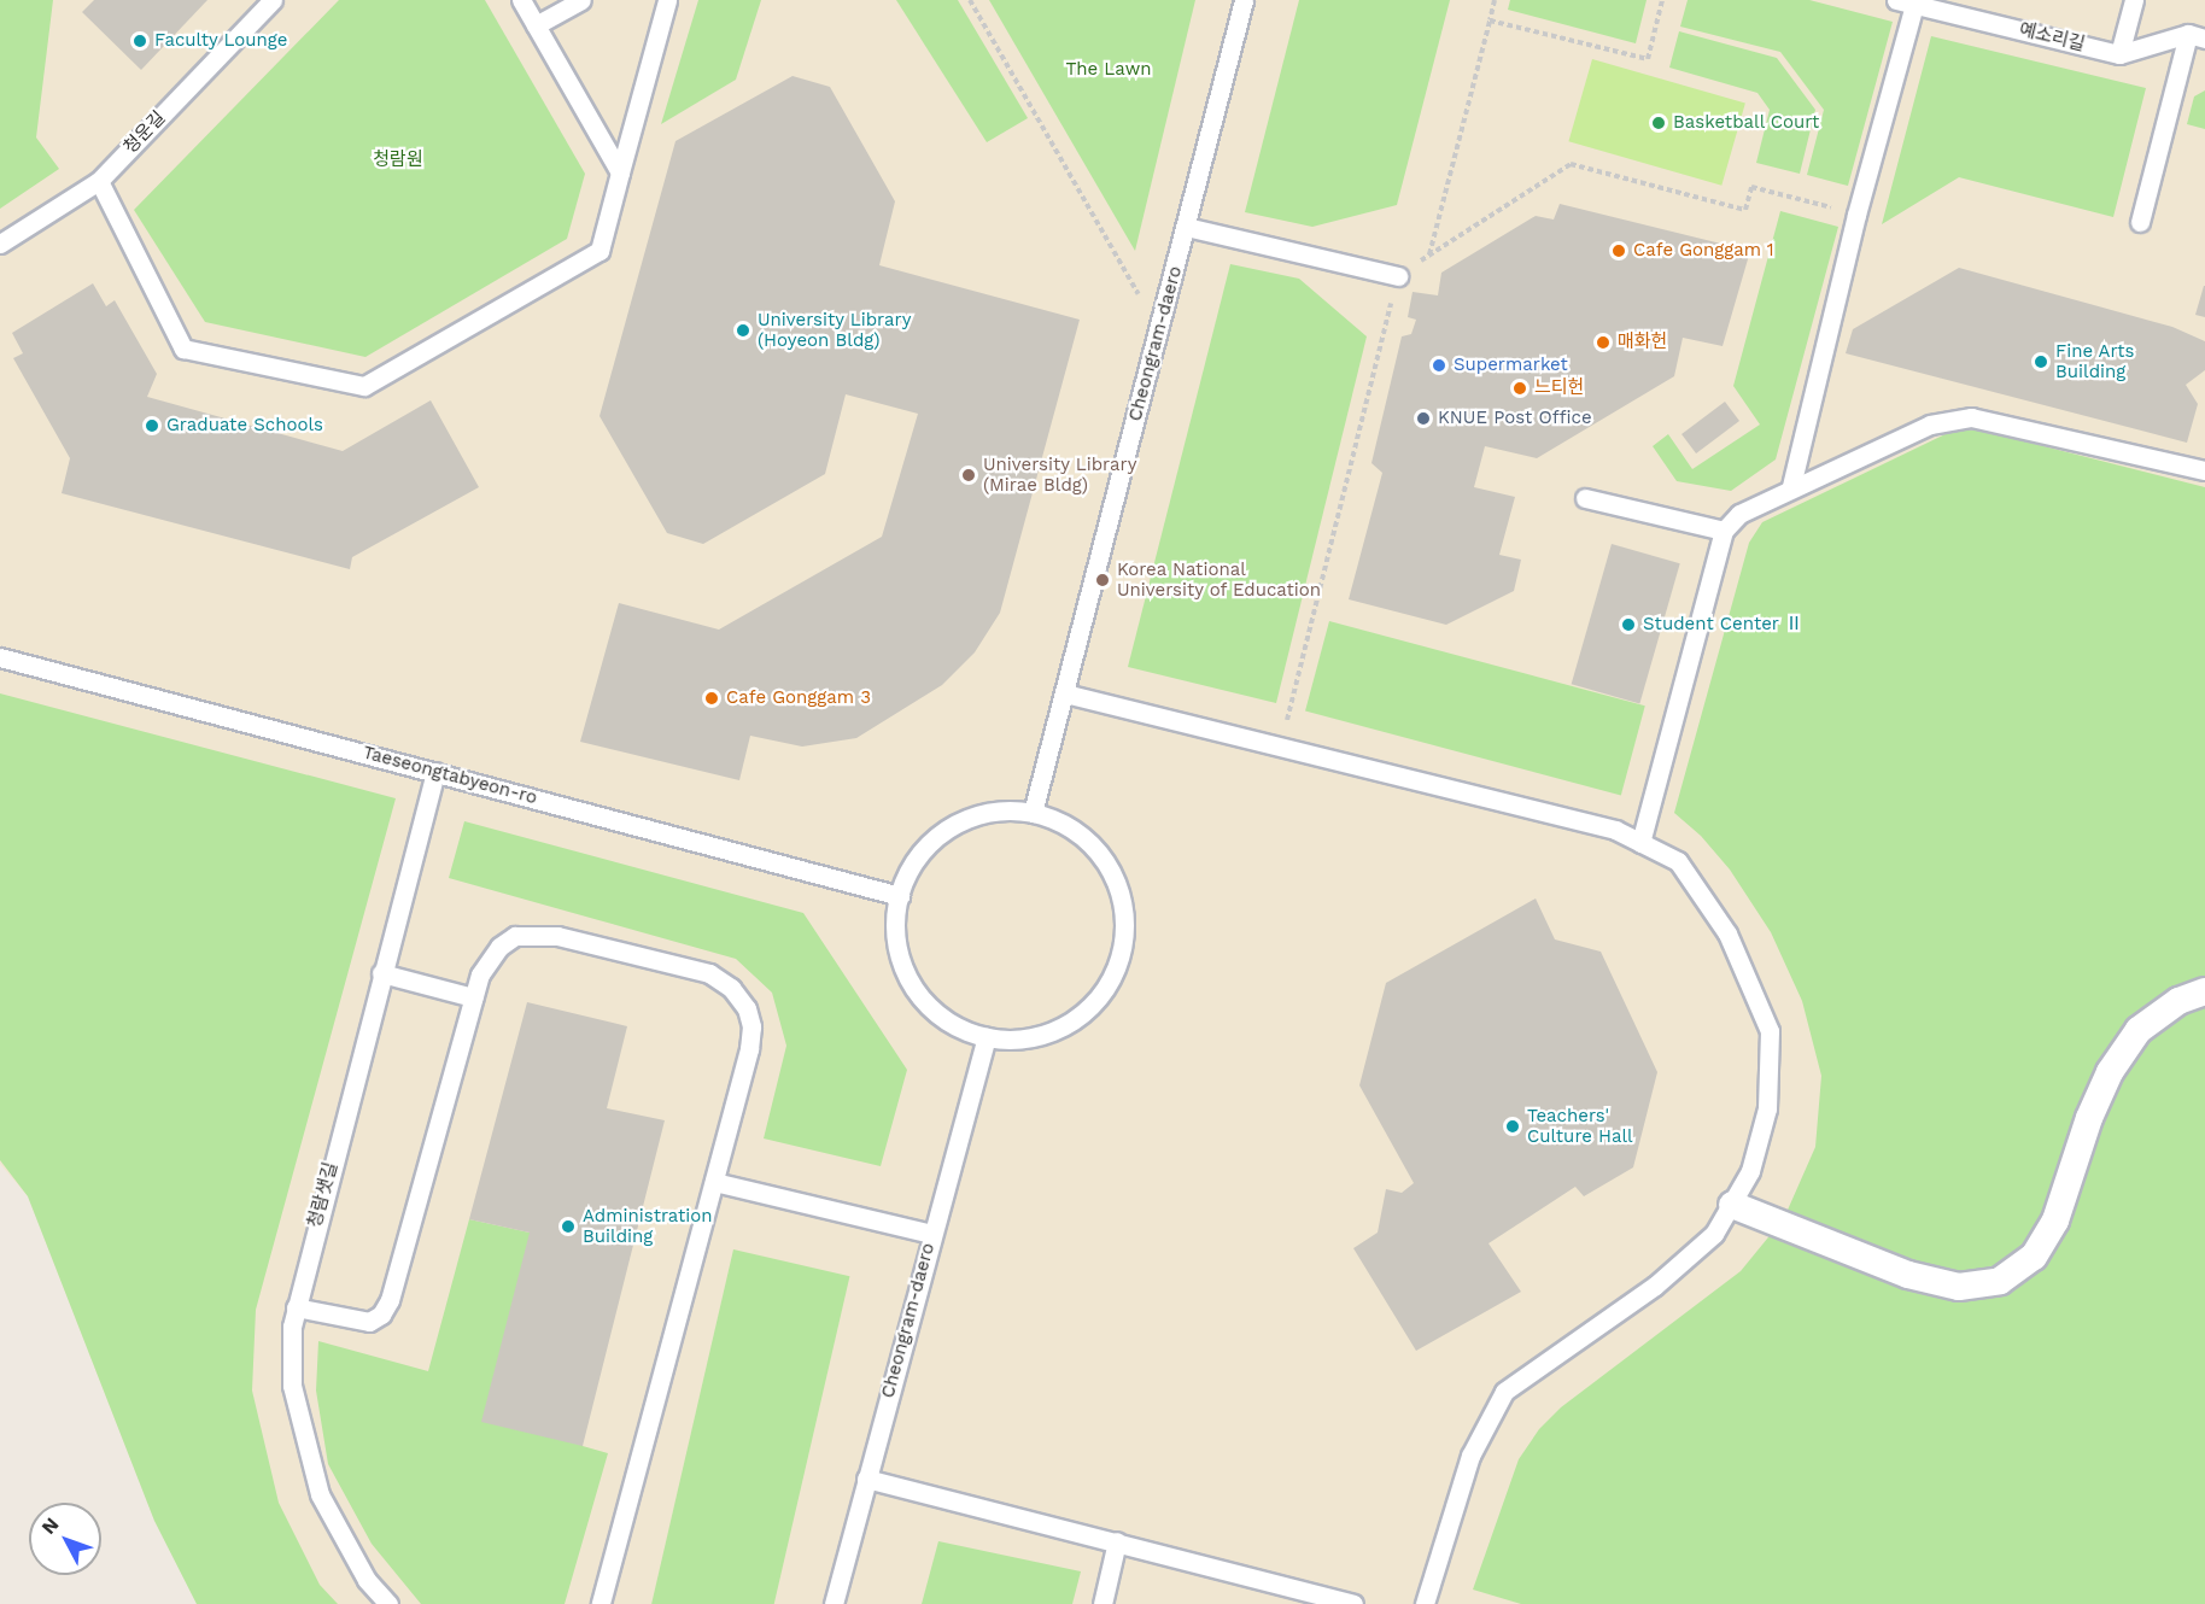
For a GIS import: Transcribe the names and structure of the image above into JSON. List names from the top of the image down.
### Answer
{
  "streets": {
    "lane": [
      "예소리길",
      "청운길",
      "Cheongram-daero",
      "Taeseongtabyeon-ro",
      "청람샛길"
    ]
  },
  "crossings": [
    ["Cheongram-daero", "Taeseongtabyeon-ro"],
    ["Taeseongtabyeon-ro", "청람샛길"]
  ],
  "parks": ["The Lawn", "청람원"],
  "places": [
    "Faculty Lounge",
    "Basketball Court",
    "Cafe Gonggam 1",
    "University Library (Hoyeon Bldg)",
    "매화헌",
    "Fine Arts Building",
    "Supermarket",
    "느티헌",
    "KNUE Post Office",
    "Graduate Schools",
    "University Library (Mirae Bldg)",
    "Korea National University of Education",
    "Student Center Ⅱ",
    "Cafe Gonggam 3",
    "Teachers' Culture Hall",
    "Administration Building"
  ],
  "north": "top left"
}
